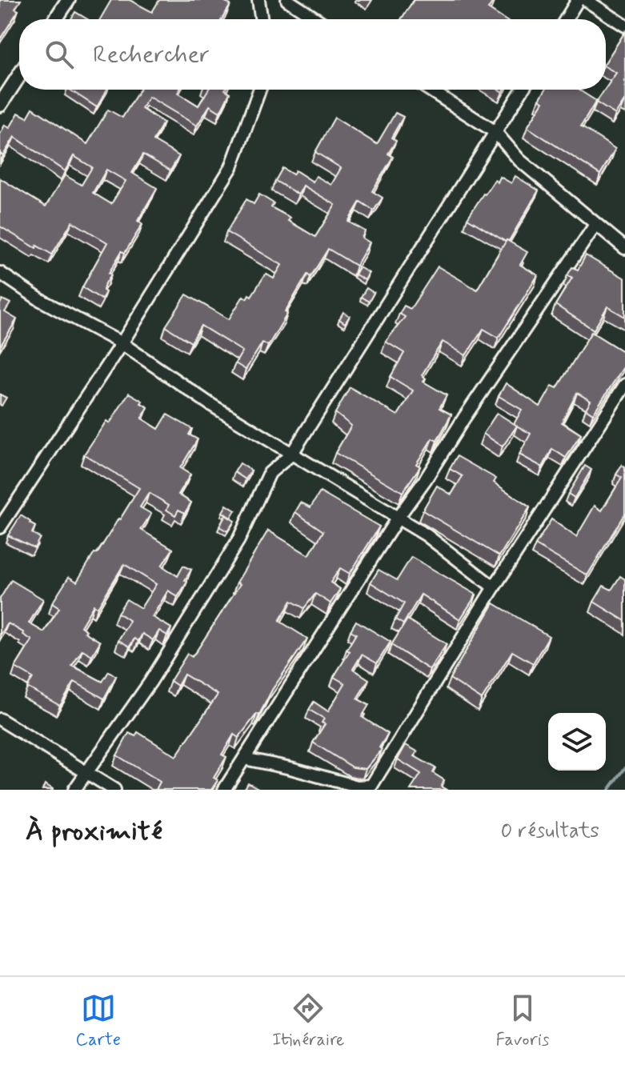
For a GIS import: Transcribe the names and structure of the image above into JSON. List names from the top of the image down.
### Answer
{
  "page": {
    "search": "Rechercher",
    "heading": ["À proximité", "0 résultats"],
    "nav": ["Carte", "Itinéraire", "Favoris"]
  }
}
